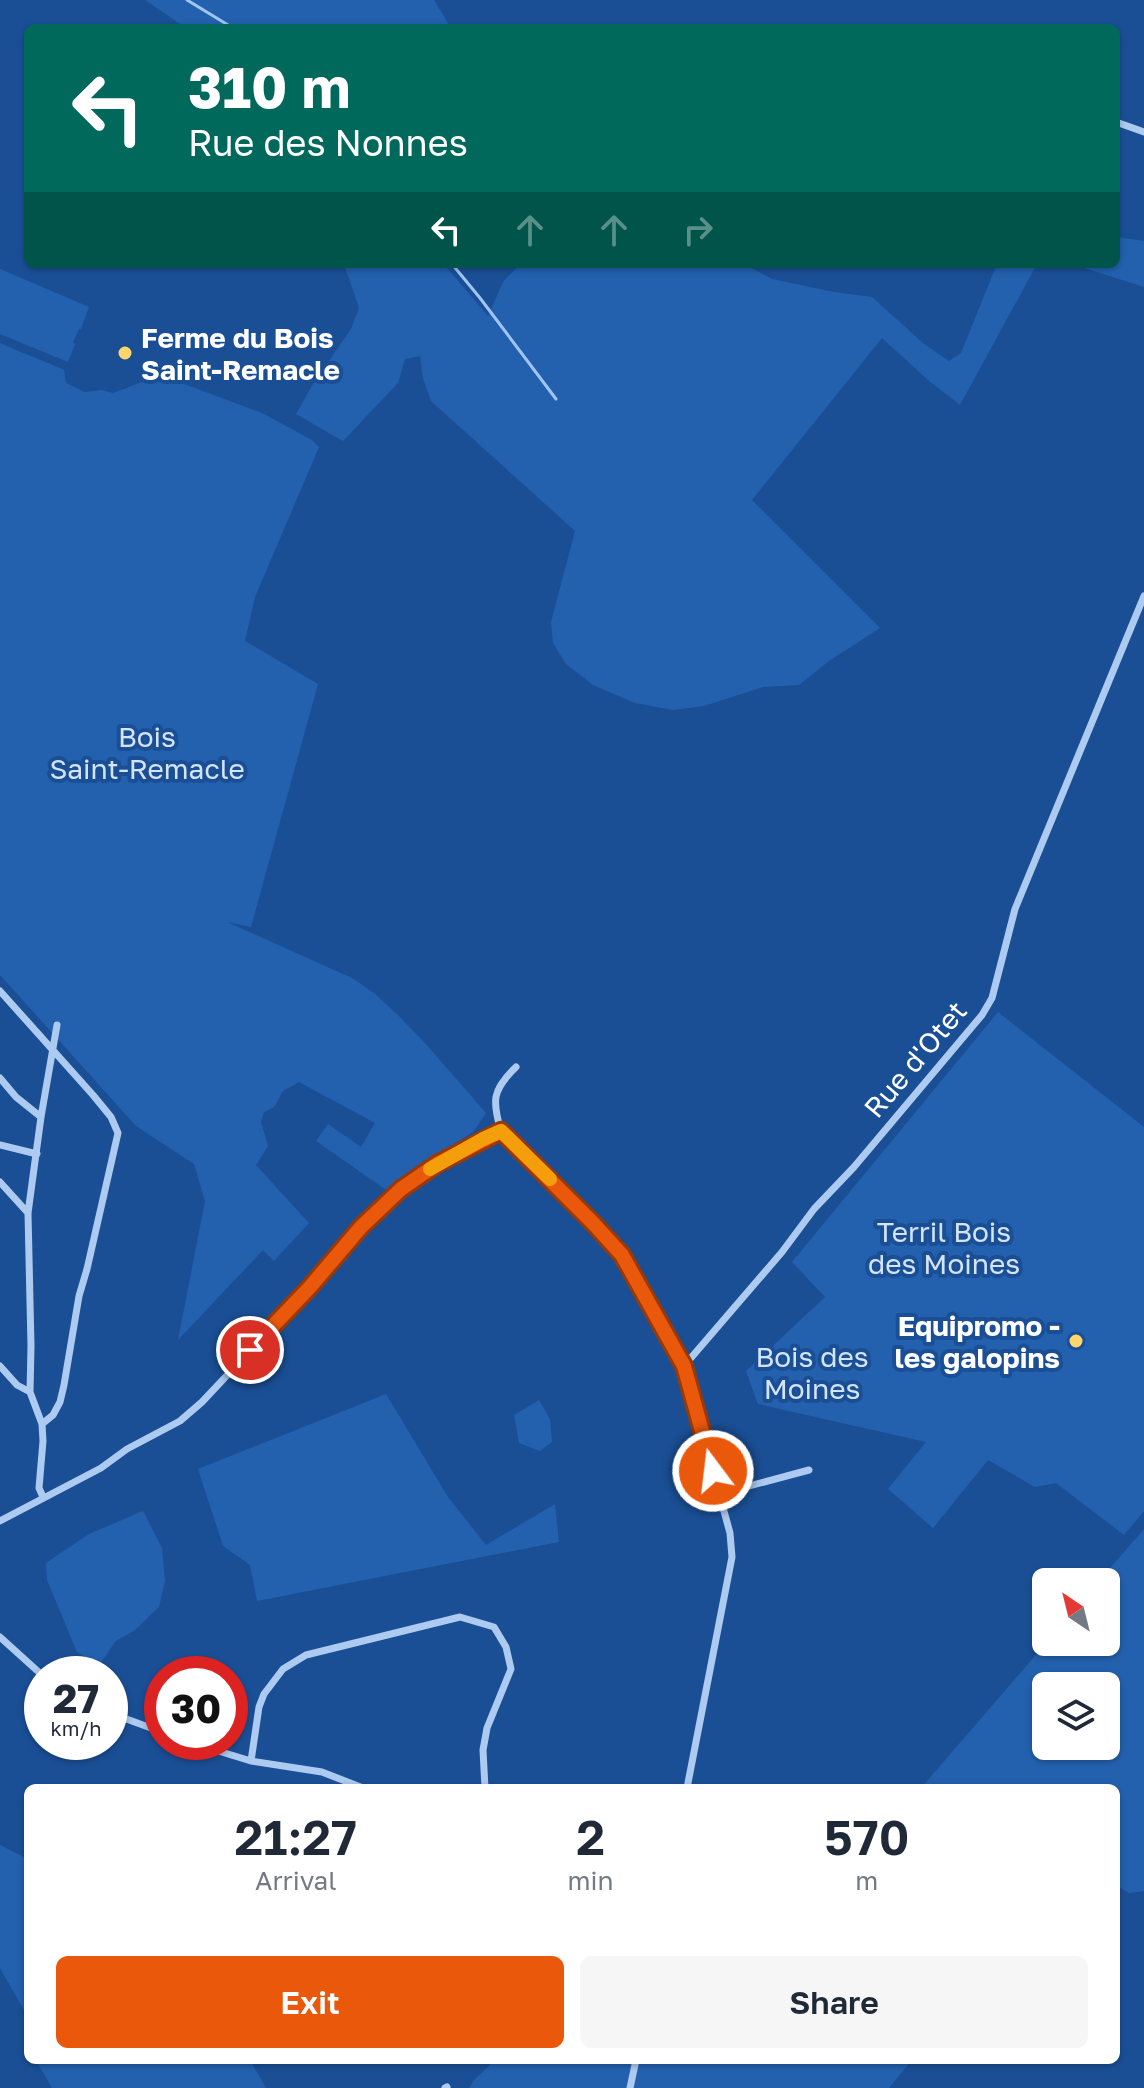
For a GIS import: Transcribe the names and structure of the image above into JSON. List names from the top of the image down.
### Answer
{
  "streets": {
    "street": ["Rue d'Otet"]
  },
  "parks": ["Bois Saint-Remacle", "Terril Bois des Moines", "Bois des Moines"],
  "places": ["Ferme du Bois Saint-Remacle", "Equipromo - les galopins"],
  "north": "top left",
  "page": {
    "turn": ["310 m", "Rue des Nonnes"],
    "speed": "27 km/h",
    "limit": "30",
    "eta": [
      "21:27",
      "Arrival",
      "2",
      "min",
      "570",
      "m"
    ],
    "buttons": ["Exit", "Share"]
  }
}
